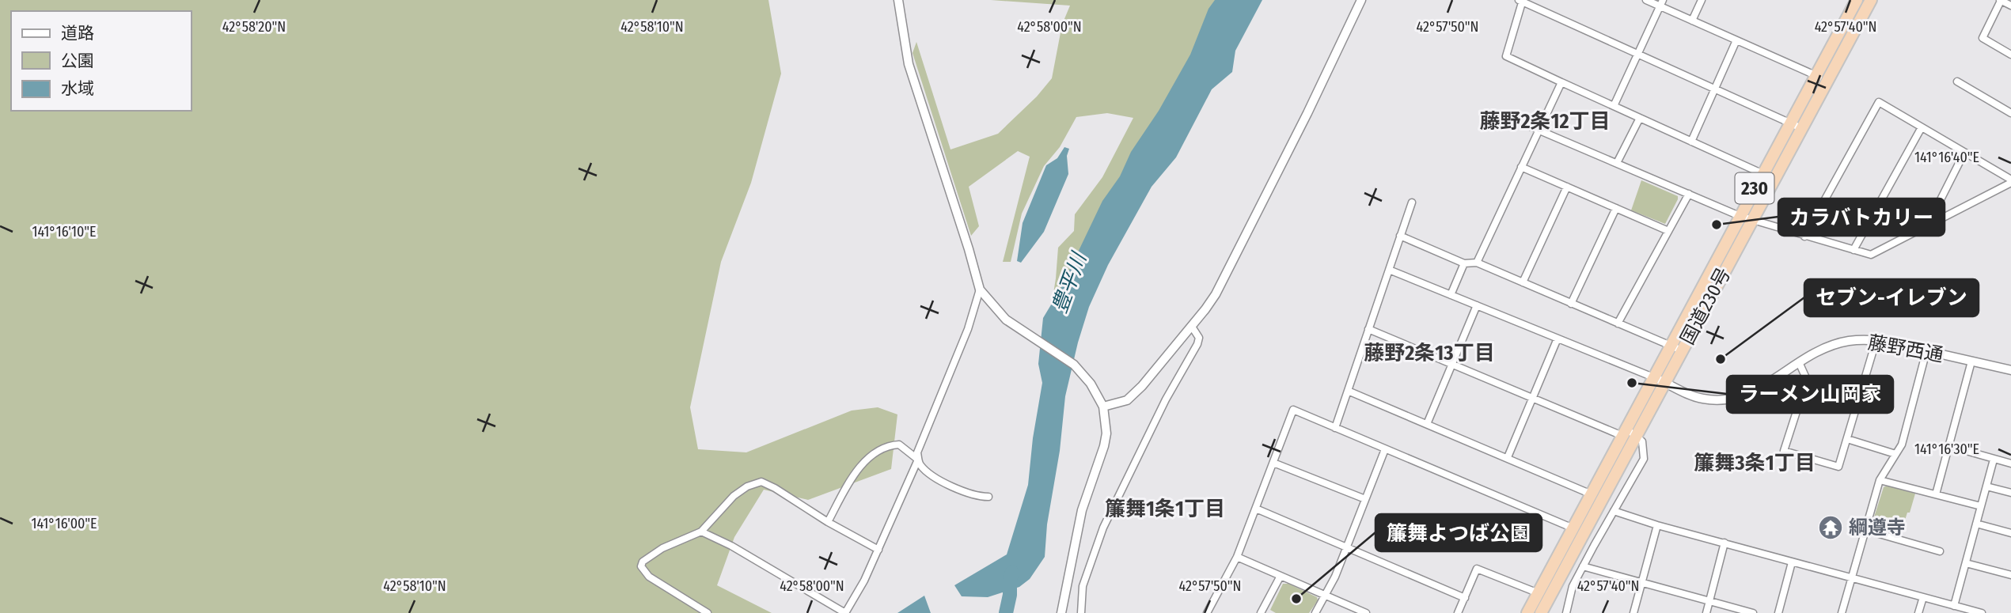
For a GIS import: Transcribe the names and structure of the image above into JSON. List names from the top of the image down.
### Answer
{
  "streets": {
    "highway": ["230", "国道230号"],
    "street": ["藤野西通"]
  },
  "crossings": [
    ["国道230号", "藤野西通"]
  ],
  "districts": [
    "藤野2条12丁目",
    "藤野2条13丁目",
    "簾舞3条1丁目",
    "簾舞1条1丁目"
  ],
  "water": ["豊平川"],
  "places": {
    "other": [
      "カラバトカリー",
      "セブン-イレブン",
      "ラーメン山岡家",
      "簾舞よつば公園"
    ],
    "temple": ["綱遵寺"]
  },
  "legend": ["道路", "公園", "水域"],
  "coordinates": [
    "42°57'40\"N",
    "42°58'20\"N",
    "42°58'10\"N",
    "42°58'00\"N",
    "42°57'50\"N",
    "141°16'40\"E",
    "141°16'10\"E",
    "141°16'30\"E",
    "141°16'00\"E"
  ]
}
